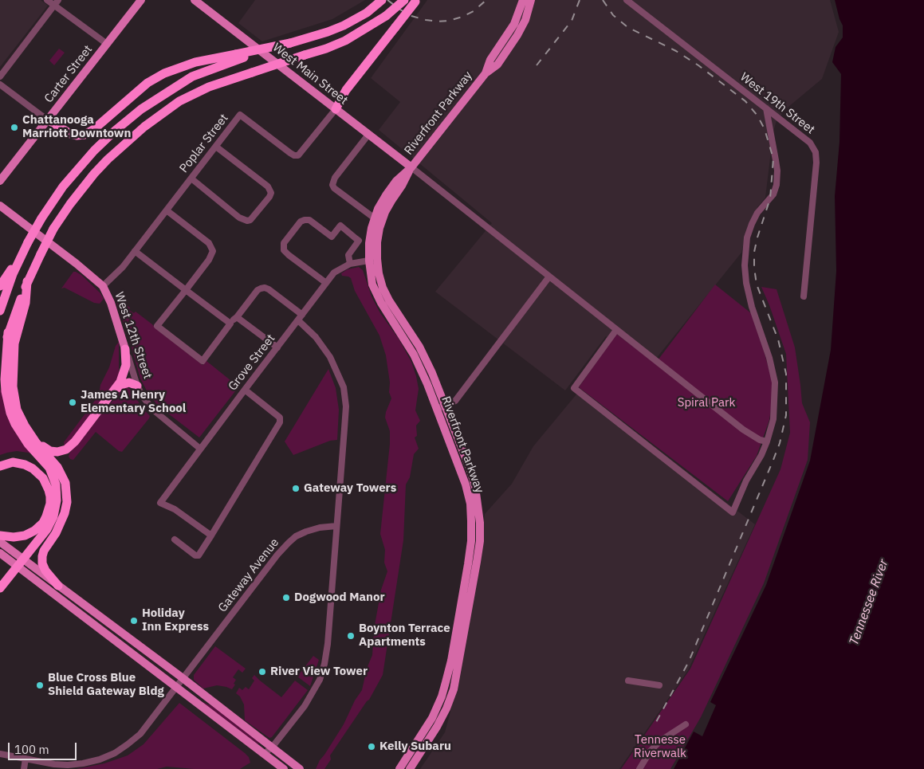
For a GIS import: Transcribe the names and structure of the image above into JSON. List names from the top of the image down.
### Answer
{
  "streets": {
    "main road": [
      "Carter Street",
      "West Main Street",
      "Riverfront Parkway",
      "West 12th Street"
    ],
    "street": [
      "West 19th Street",
      "Poplar Street",
      "Grove Street",
      "Gateway Avenue"
    ]
  },
  "crossings": [
    ["West Main Street", "Riverfront Parkway"],
    ["West Main Street", "Poplar Street"],
    ["Riverfront Parkway", "Grove Street"],
    ["Poplar Street", "West 12th Street"],
    ["West 12th Street", "Grove Street"]
  ],
  "water": ["Tennessee River"],
  "parks": ["Spiral Park", "Tennesse Riverwalk"],
  "places": [
    "Chattanooga Marriott Downtown",
    "James A Henry Elementary School",
    "Gateway Towers",
    "Dogwood Manor",
    "Holiday Inn Express",
    "Boynton Terrace Apartments",
    "River View Tower",
    "Blue Cross Blue Shield Gateway Bldg",
    "Kelly Subaru"
  ],
  "scale_bar": "100 m"
}
